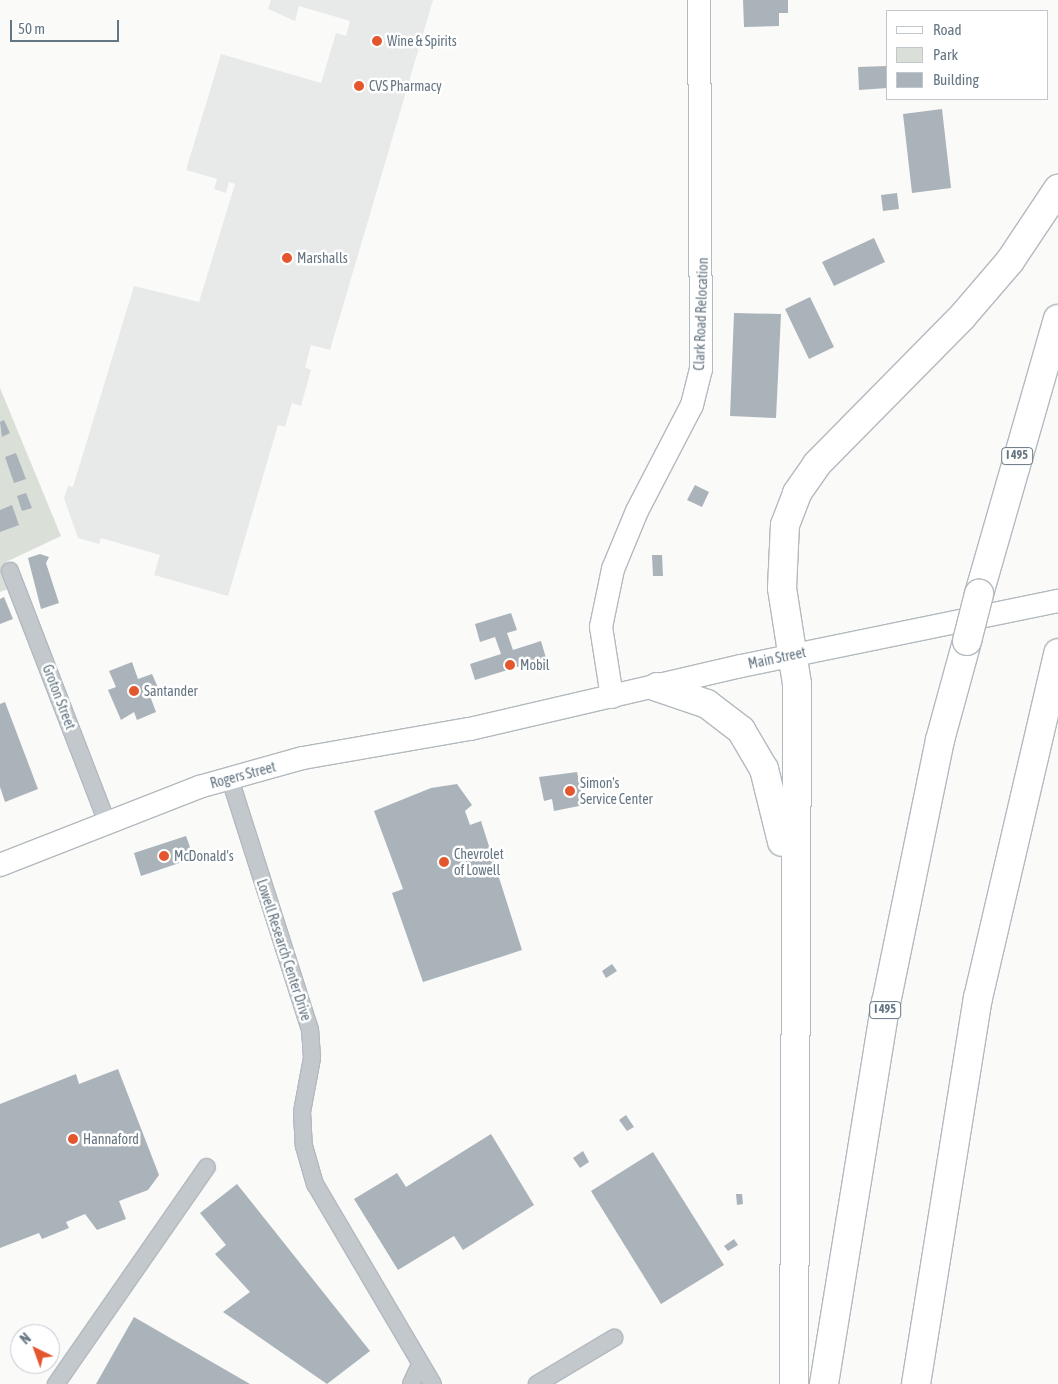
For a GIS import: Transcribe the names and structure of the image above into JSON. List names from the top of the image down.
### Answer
{
  "streets": {
    "highway": ["I 495"],
    "main road": ["Clark Road Relocation", "Main Street", "Rogers Street"],
    "street": ["Groton Street", "Lowell Research Center Drive"]
  },
  "crossings": [
    ["Clark Road Relocation", "Main Street"],
    ["Main Street", "Rogers Street"],
    ["Groton Street", "Rogers Street"],
    ["Rogers Street", "Lowell Research Center Drive"]
  ],
  "places": [
    "Wine & Spirits",
    "CVS Pharmacy",
    "Marshalls",
    "Mobil",
    "Santander",
    "Simon's Service Center",
    "McDonald's",
    "Chevrolet of Lowell",
    "Hannaford"
  ],
  "legend": ["Road", "Park", "Building"],
  "scale_bar": "50 m",
  "north": "top left"
}
